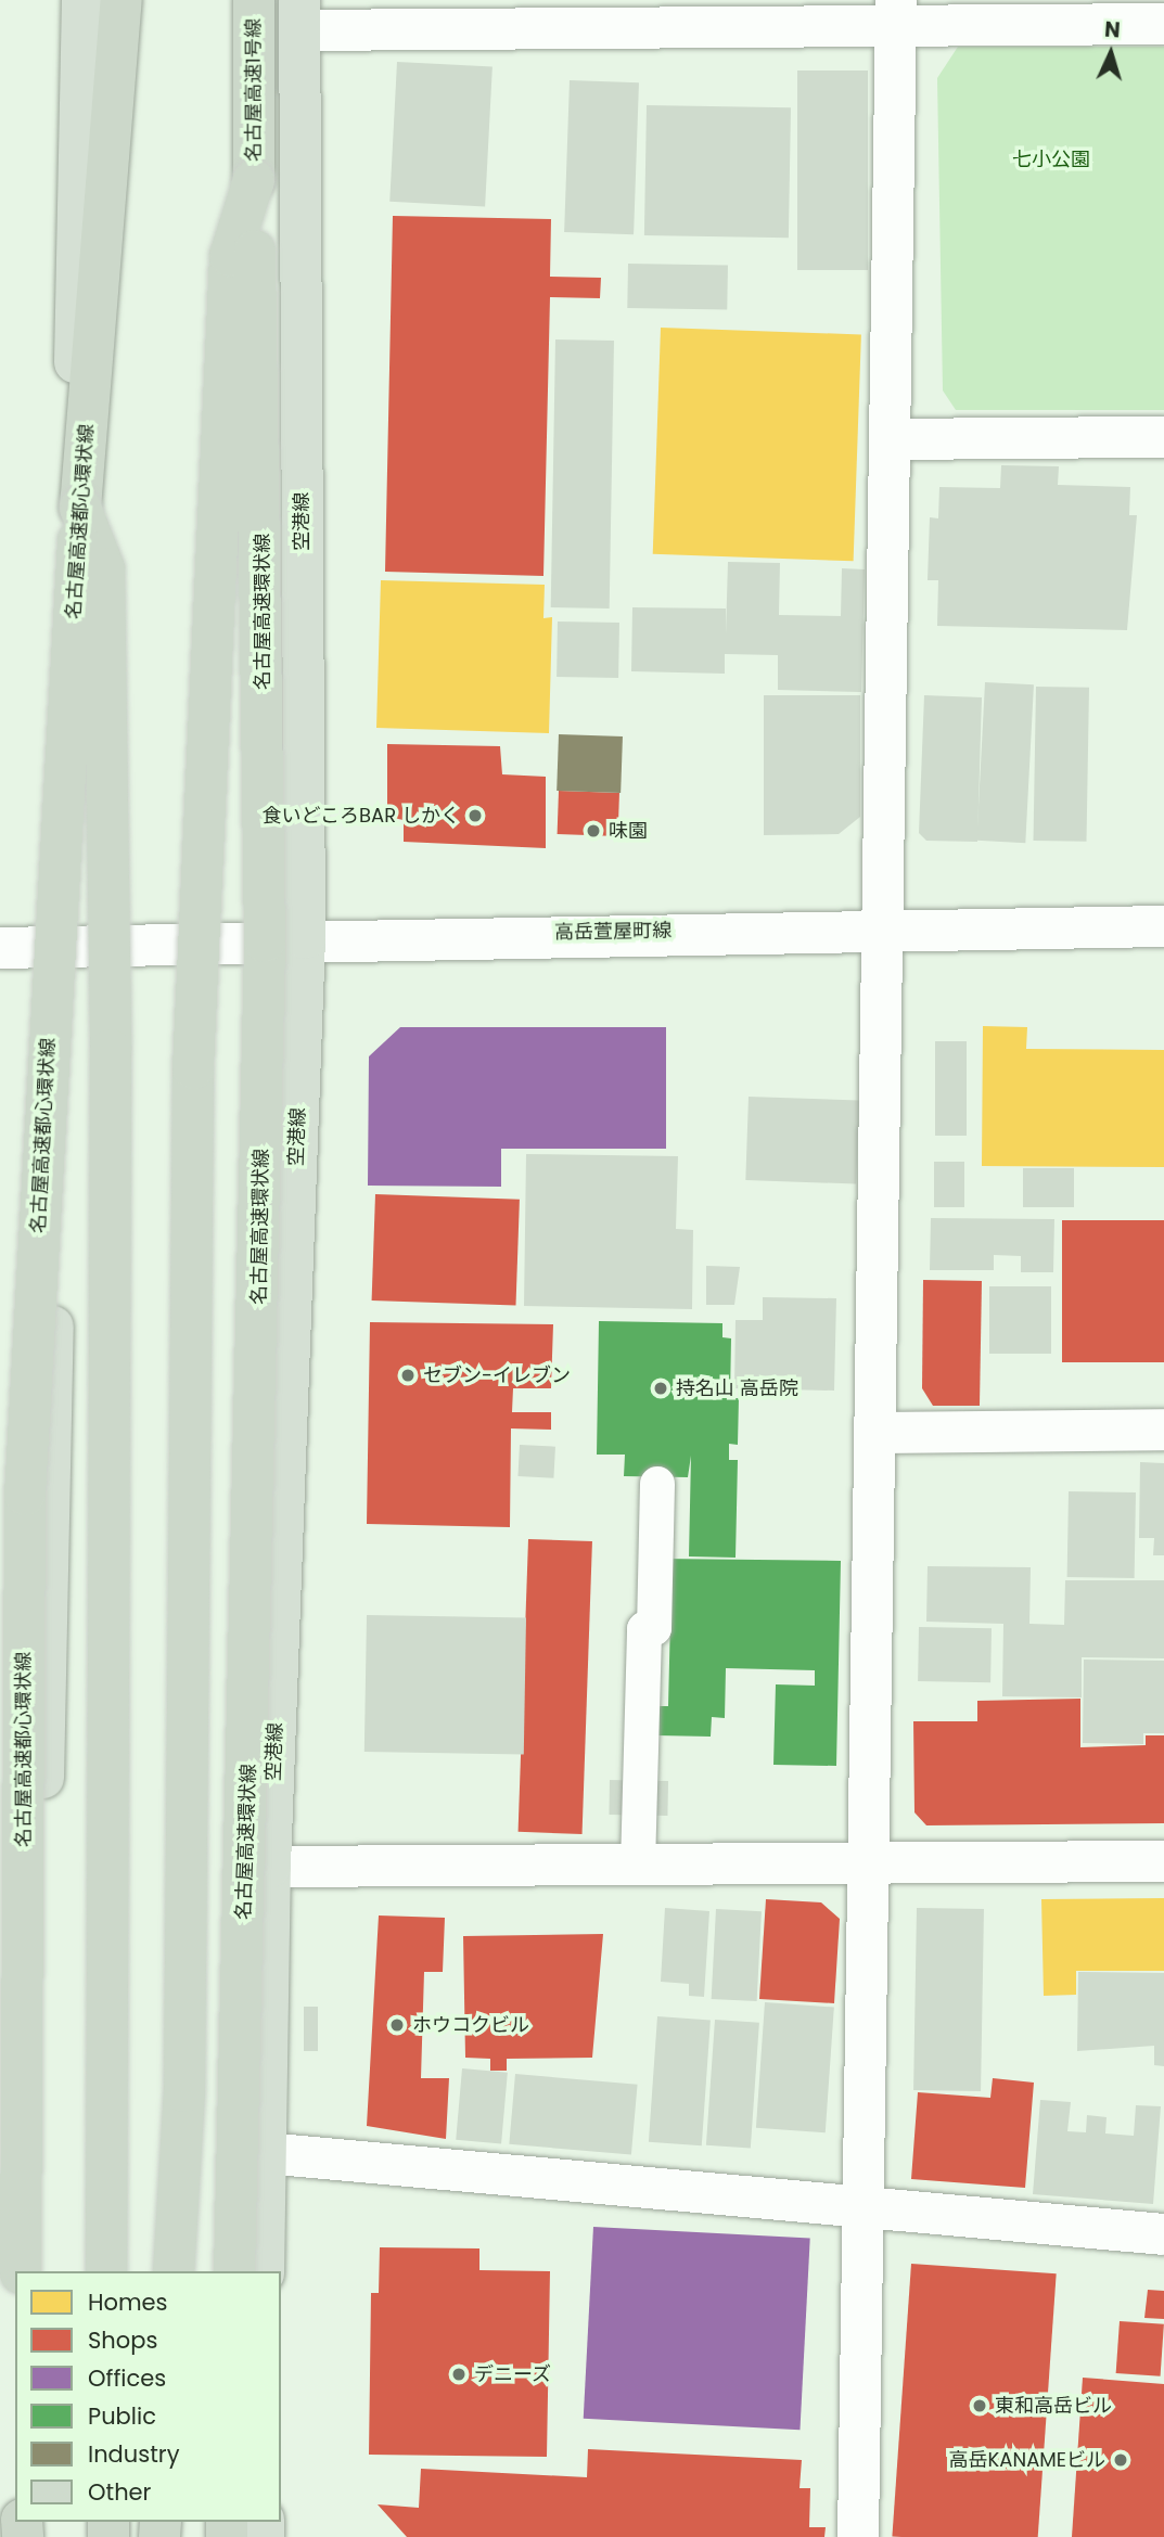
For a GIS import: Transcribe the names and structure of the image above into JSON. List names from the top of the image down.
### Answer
{
  "streets": {
    "highway": [
      "名古屋高速1号線",
      "名古屋高速都心環状線",
      "空港線",
      "名古屋高速環状線"
    ],
    "street": ["高岳萱屋町線"]
  },
  "crossings": [
    ["名古屋高速1号線", "名古屋高速環状線"],
    ["空港線", "高岳萱屋町線"]
  ],
  "parks": ["七小公園"],
  "places": [
    "食いどころBAR しかく",
    "味園",
    "セブン-イレブン",
    "持名山 高岳院",
    "ホウコクビル",
    "デニーズ",
    "東和高岳ビル",
    "高岳KANAMEビル"
  ],
  "legend": [
    "Homes",
    "Shops",
    "Offices",
    "Public",
    "Industry",
    "Other"
  ],
  "north": "top"
}
